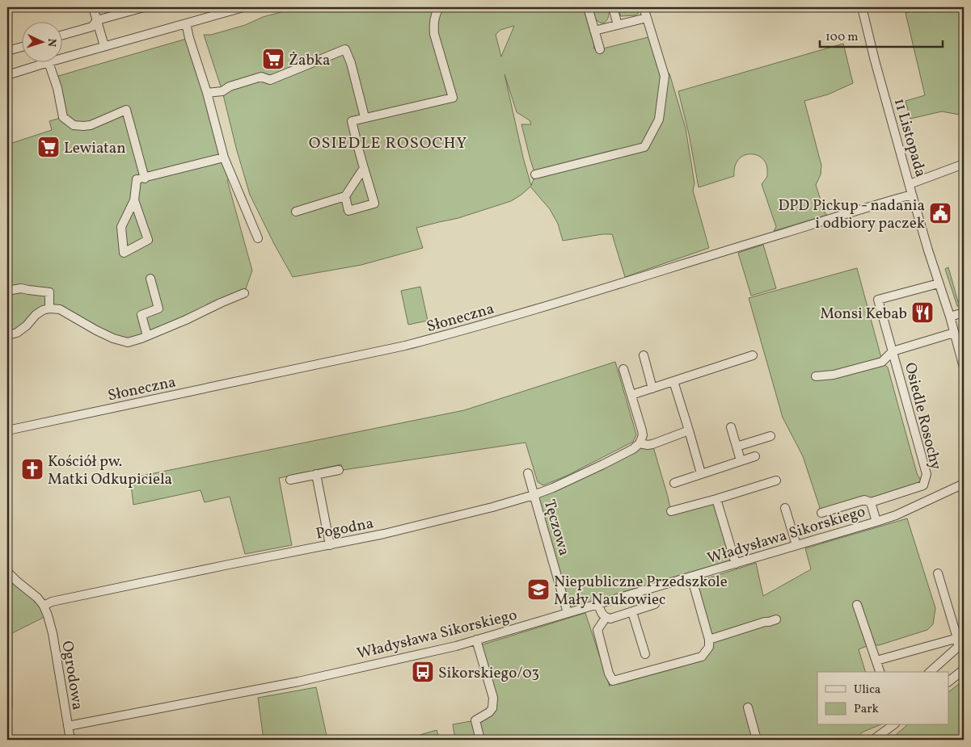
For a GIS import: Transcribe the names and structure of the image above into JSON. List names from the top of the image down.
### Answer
{
  "streets": {
    "street": [
      "11 Listopada",
      "Słoneczna",
      "Osiedle Rosochy",
      "Pogodna",
      "Tęczowa",
      "Władysława Sikorskiego",
      "Ogrodowa"
    ]
  },
  "crossings": [
    ["11 Listopada", "Słoneczna"],
    ["11 Listopada", "Osiedle Rosochy"],
    ["Pogodna", "Tęczowa"],
    ["Pogodna", "Ogrodowa"],
    ["Tęczowa", "Władysława Sikorskiego"],
    ["Władysława Sikorskiego", "Ogrodowa"]
  ],
  "districts": ["OSIEDLE ROSOCHY"],
  "places": {
    "supermarket": ["Żabka", "Lewiatan"],
    "public building": ["DPD Pickup - nadania i odbiory paczek"],
    "restaurant": ["Monsi Kebab"],
    "church": ["Kościół pw. Matki Odkupiciela"],
    "school or university": ["Niepubliczne Przedszkole Mały Naukowiec"],
    "bus stop": ["Sikorskiego/03"]
  },
  "legend": ["Ulica", "Park"],
  "scale_bar": "100 m",
  "north": "right"
}
